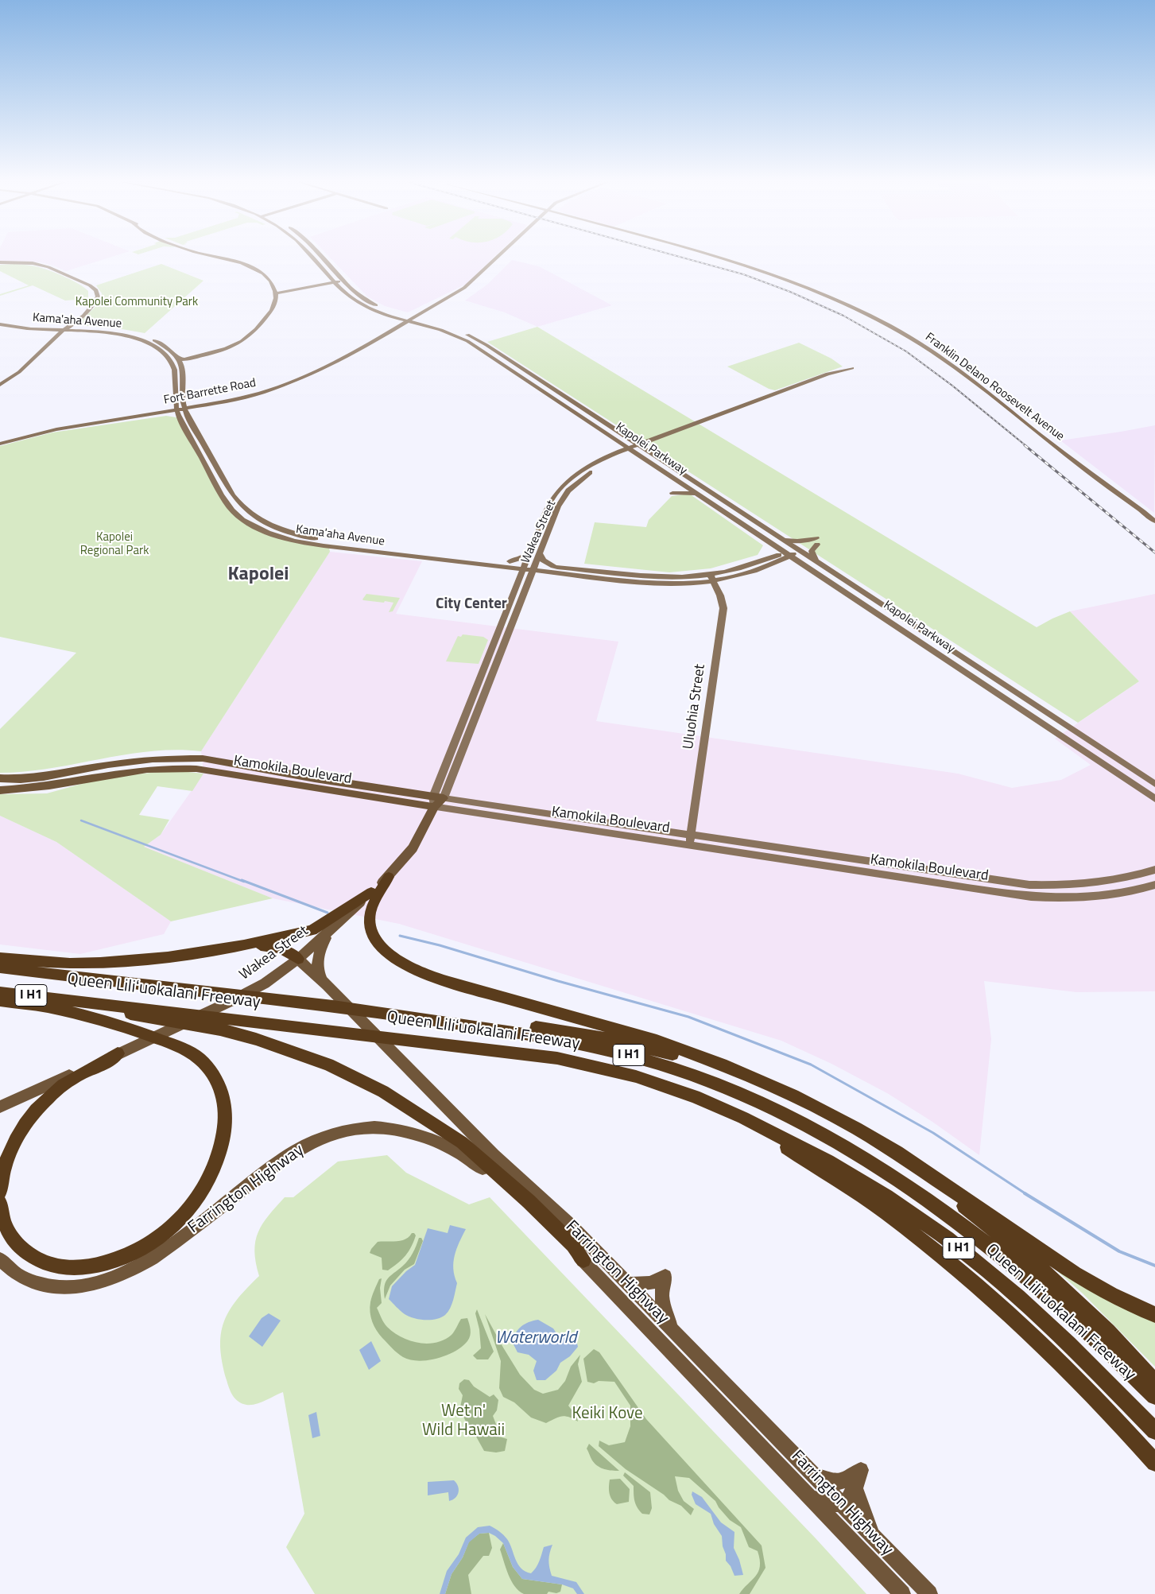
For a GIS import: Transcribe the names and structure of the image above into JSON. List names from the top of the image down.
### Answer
{
  "streets": {
    "highway": ["Queen Liliʻuokalani Freeway", "I H1"],
    "main road": [
      "Kama'aha Avenue",
      "Franklin Delano Roosevelt Avenue",
      "Fort Barrette Road",
      "Kapolei Parkway",
      "Wakea Street",
      "Uluohia Street",
      "Kamokila Boulevard",
      "Farrington Highway"
    ]
  },
  "crossings": [
    ["Kama'aha Avenue", "Fort Barrette Road"],
    ["Kama'aha Avenue", "Kapolei Parkway"],
    ["Kama'aha Avenue", "Wakea Street"],
    ["Kama'aha Avenue", "Uluohia Street"],
    ["Fort Barrette Road", "Kapolei Parkway"],
    ["Kapolei Parkway", "Wakea Street"],
    ["Wakea Street", "Kamokila Boulevard"],
    ["Wakea Street", "Farrington Highway"],
    ["Uluohia Street", "Kamokila Boulevard"]
  ],
  "districts": ["Kapolei", "City Center"],
  "water": ["Waterworld"],
  "parks": [
    "Kapolei Community Park",
    "Kapolei Regional Park",
    "Wet n' Wild Hawaii",
    "Keiki Kove"
  ]
}
